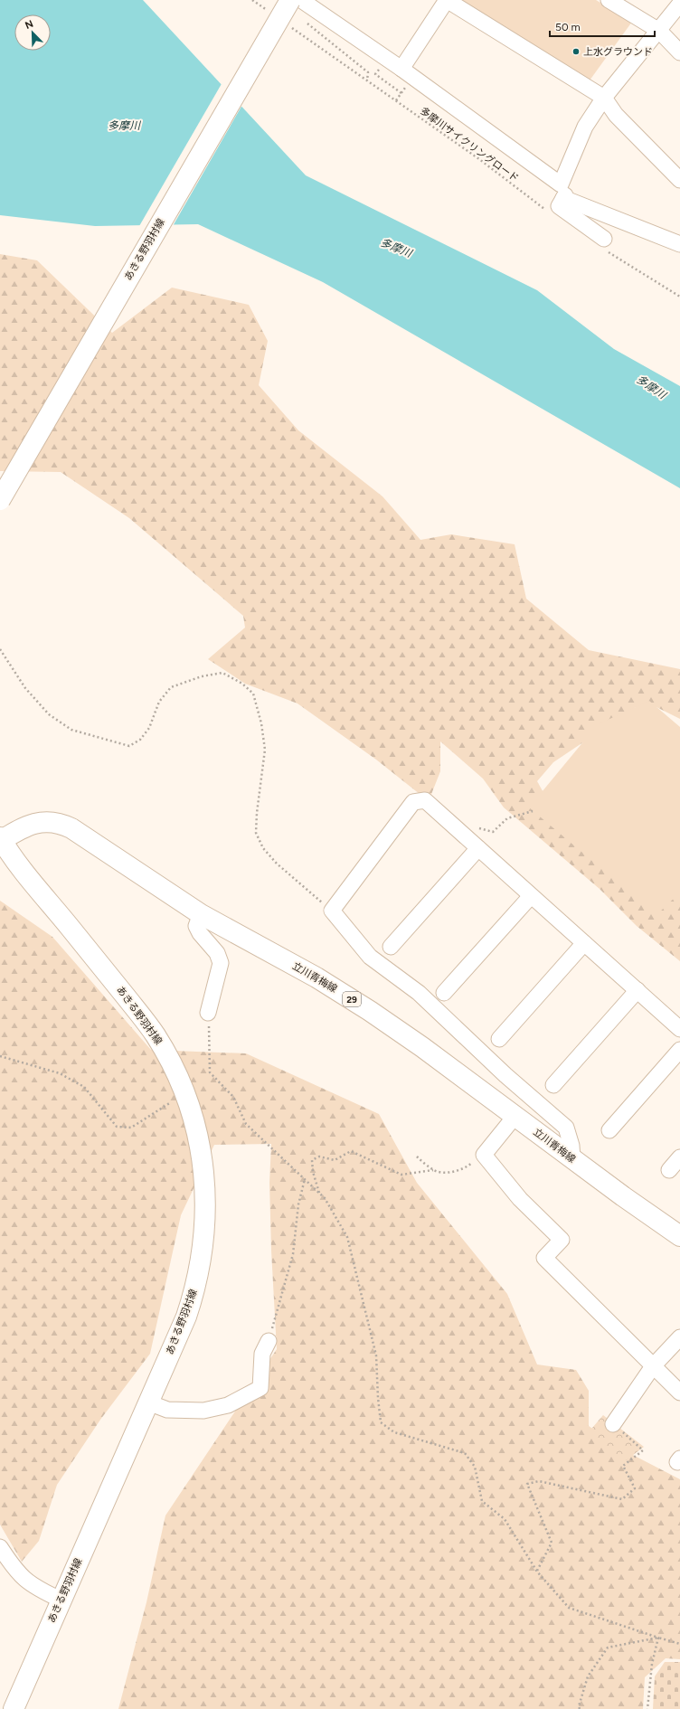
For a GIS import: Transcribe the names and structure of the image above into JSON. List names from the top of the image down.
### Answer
{
  "streets": {
    "main road": ["あきる野羽村線", "立川青梅線", "29"],
    "path": ["多摩川サイクリングロード"]
  },
  "crossings": [
    ["あきる野羽村線", "立川青梅線"]
  ],
  "water": ["多摩川"],
  "places": ["上水グラウンド"],
  "scale_bar": "50 m",
  "north": "top left"
}
